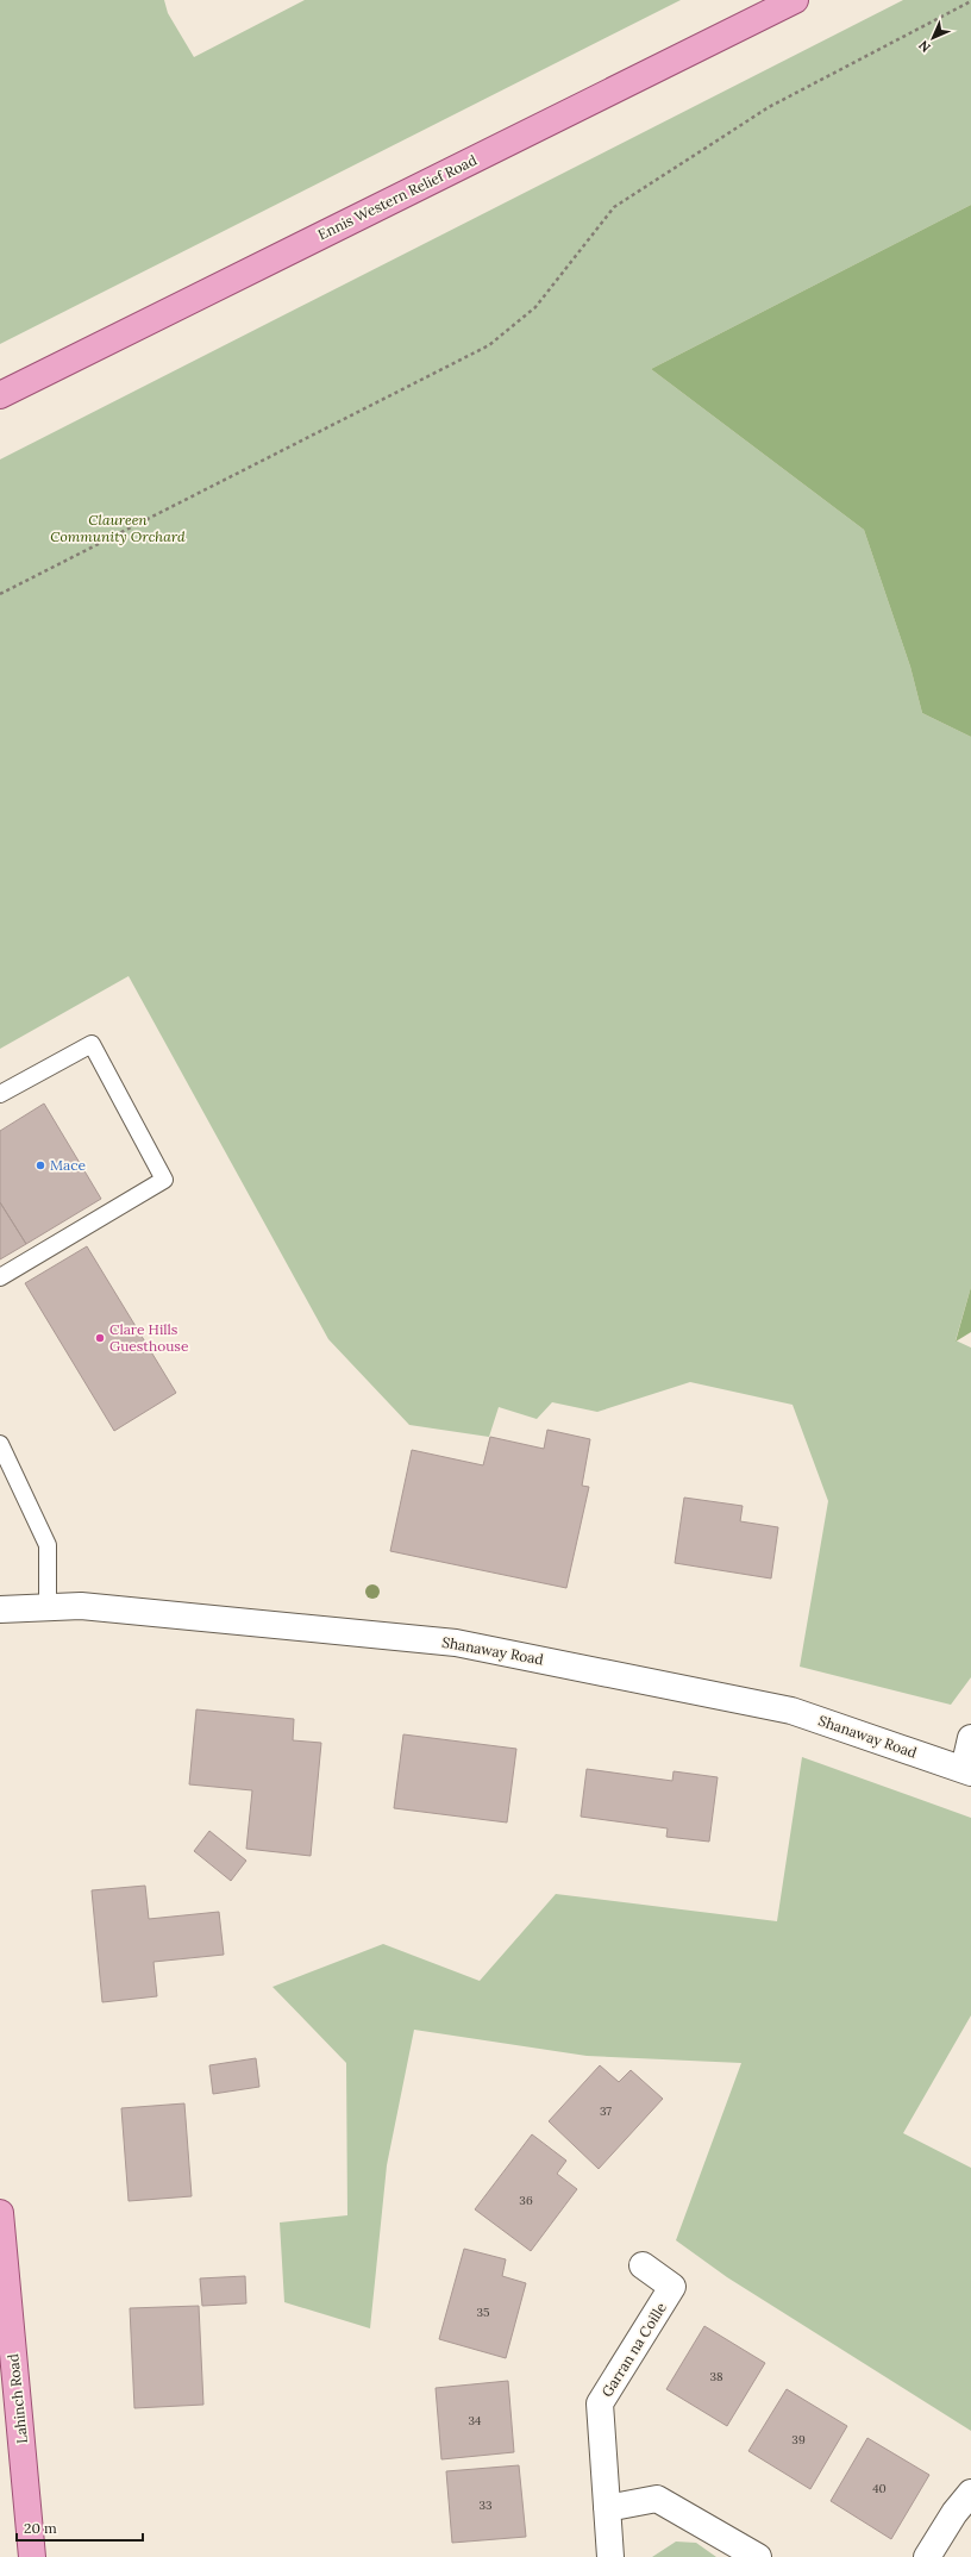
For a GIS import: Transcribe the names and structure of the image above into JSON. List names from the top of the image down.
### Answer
{
  "streets": {
    "main road": ["Ennis Western Relief Road", "Lahinch Road"],
    "street": ["Shanaway Road", "Garran na Coille"]
  },
  "parks": ["Claureen Community Orchard"],
  "places": ["Mace", "Clare Hills Guesthouse"],
  "house_numbers": [
    "37",
    "36",
    "35",
    "38",
    "34",
    "39",
    "40",
    "33"
  ],
  "scale_bar": "20 m",
  "north": "bottom left"
}
